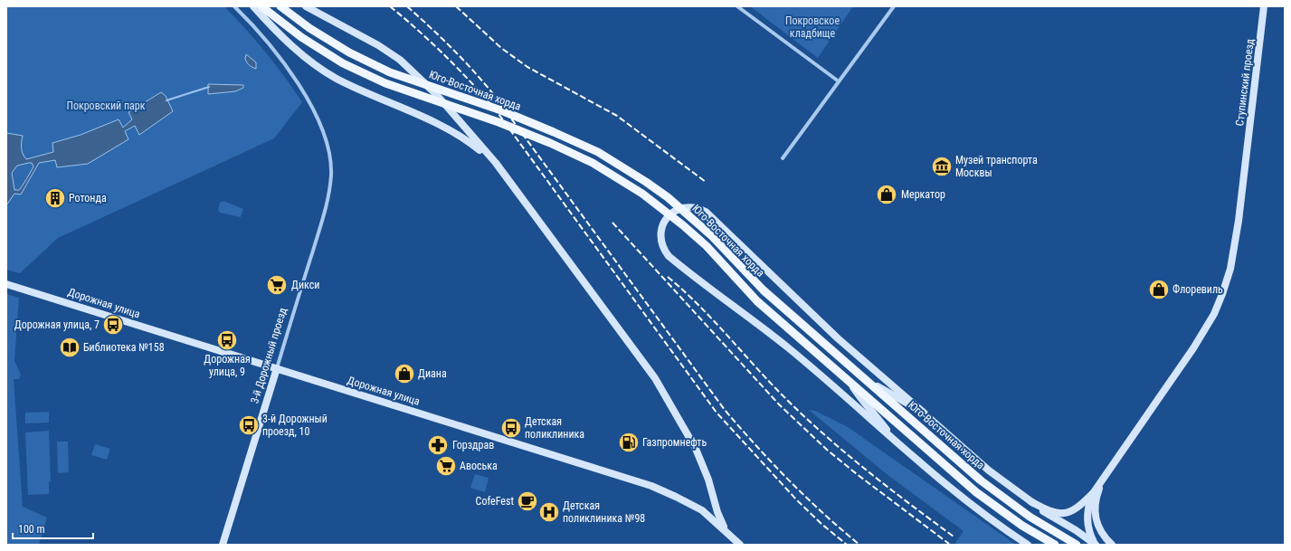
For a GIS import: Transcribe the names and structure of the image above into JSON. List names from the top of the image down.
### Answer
{
  "streets": {
    "main road": ["Юго-Восточная хорда"],
    "street": ["Ступинский проезд", "Дорожная улица", "3-й Дорожный проезд"]
  },
  "crossings": [
    ["Дорожная улица", "3-й Дорожный проезд"]
  ],
  "parks": ["Покровское кладбище", "Покровский парк"],
  "places": {
    "museum": ["Музей транспорта Москвы"],
    "shop": ["Меркатор", "Флоревиль", "Диана"],
    "building": ["Ротонда"],
    "supermarket": ["Дикси", "Авоська"],
    "bus stop": [
      "Дорожная улица, 7",
      "Дорожная улица, 9",
      "3-й Дорожный проезд, 10",
      "Детская поликлиника"
    ],
    "library": ["Библиотека №158"],
    "fuel station": ["Газпромнефть"],
    "pharmacy": ["Горздрав"],
    "cafe": ["CofeFest"],
    "hospital": ["Детская поликлиника №98"]
  },
  "scale_bar": "100 m"
}
